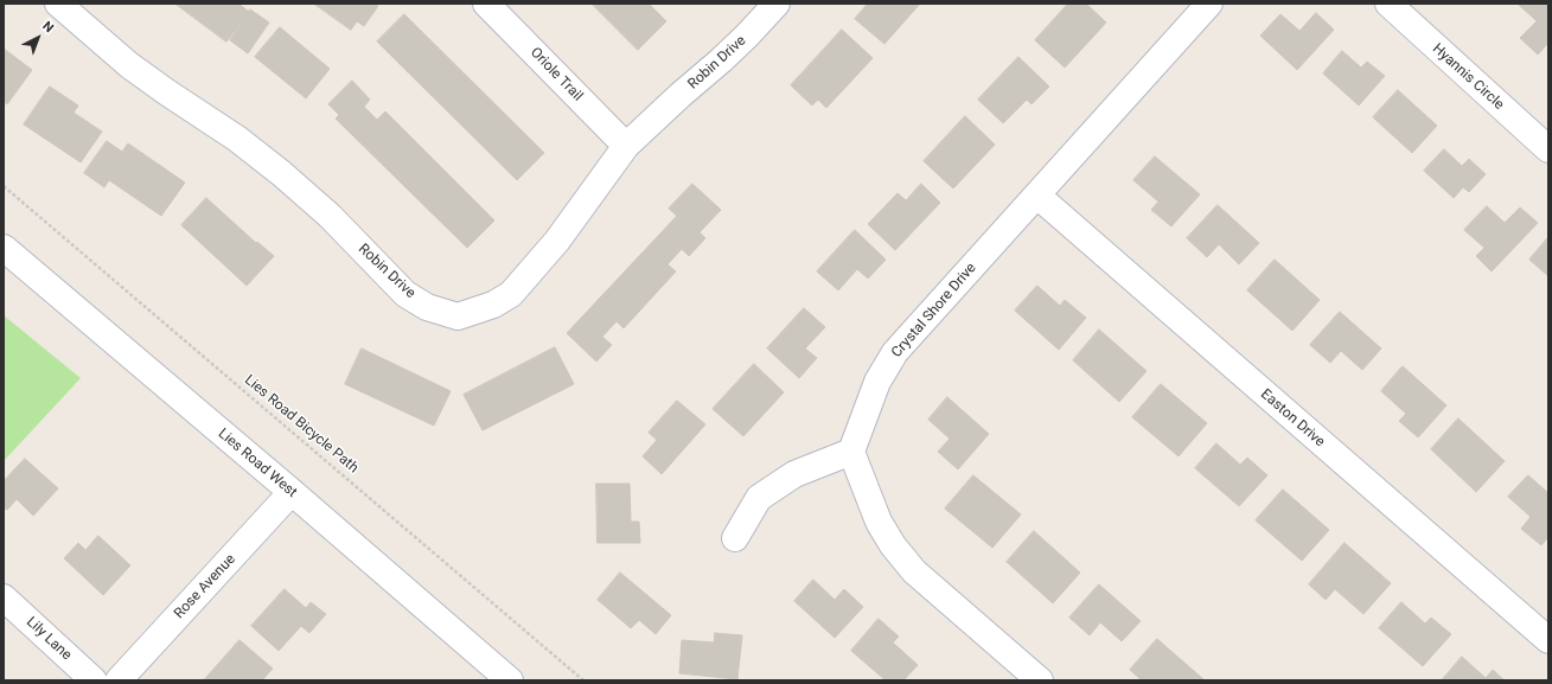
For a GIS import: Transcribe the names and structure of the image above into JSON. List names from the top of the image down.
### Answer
{
  "streets": {
    "street": [
      "Robin Drive",
      "Oriole Trail",
      "Hyannis Circle",
      "Crystal Shore Drive",
      "Easton Drive",
      "Lies Road West",
      "Rose Avenue",
      "Lily Lane"
    ],
    "path": ["Lies Road Bicycle Path"]
  },
  "crossings": [
    ["Robin Drive", "Oriole Trail"],
    ["Crystal Shore Drive", "Easton Drive"],
    ["Lies Road West", "Rose Avenue"]
  ],
  "north": "top right"
}
